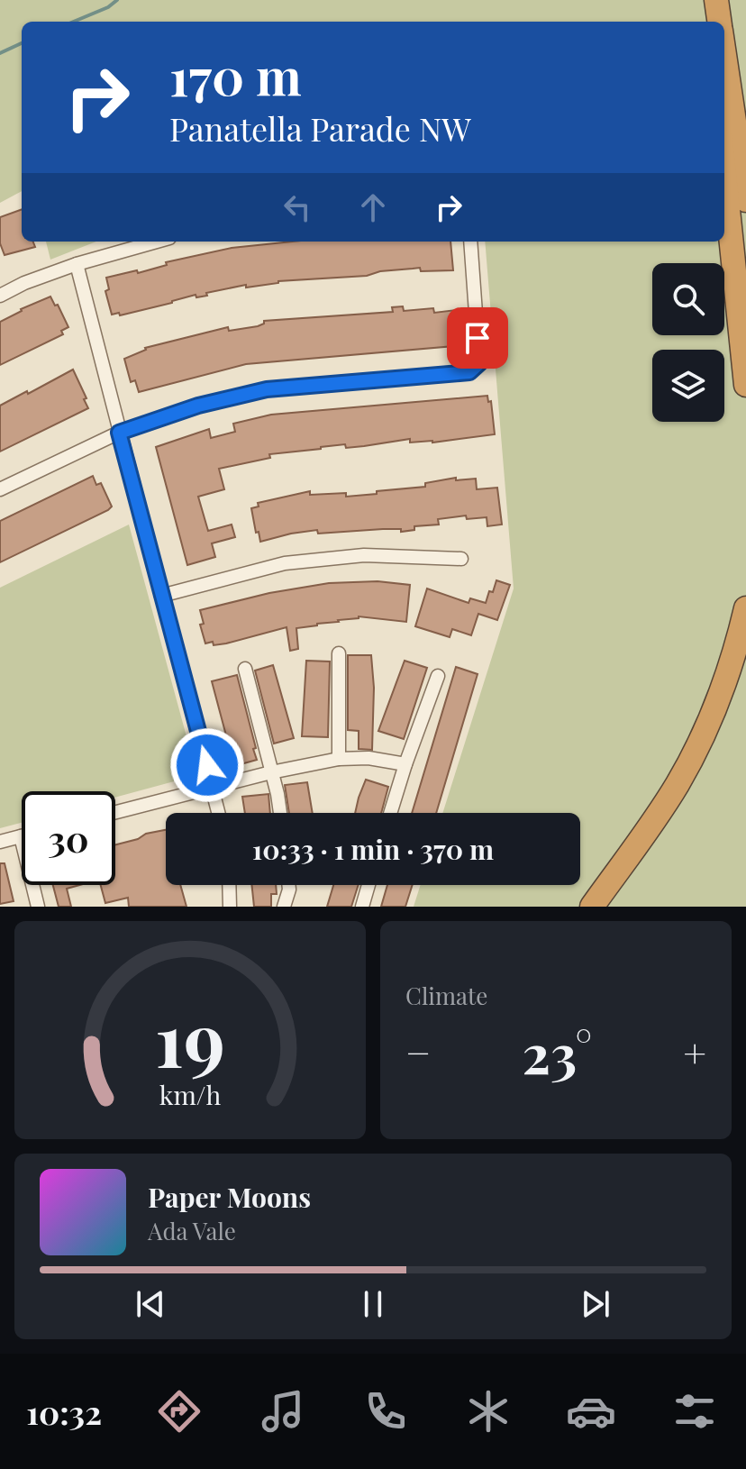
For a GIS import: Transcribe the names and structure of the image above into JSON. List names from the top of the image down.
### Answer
{
  "page": {
    "turn": ["170 m", "Panatella Parade NW"],
    "limit": "30",
    "trip": "10:33 · 1 min · 370 m",
    "tile": "Climate",
    "heat": ["−", "23°", "+"],
    "song": ["Paper Moons", "Ada Vale"],
    "tabs": "10:32",
    "gauge": ["19", "km/h"]
  }
}
